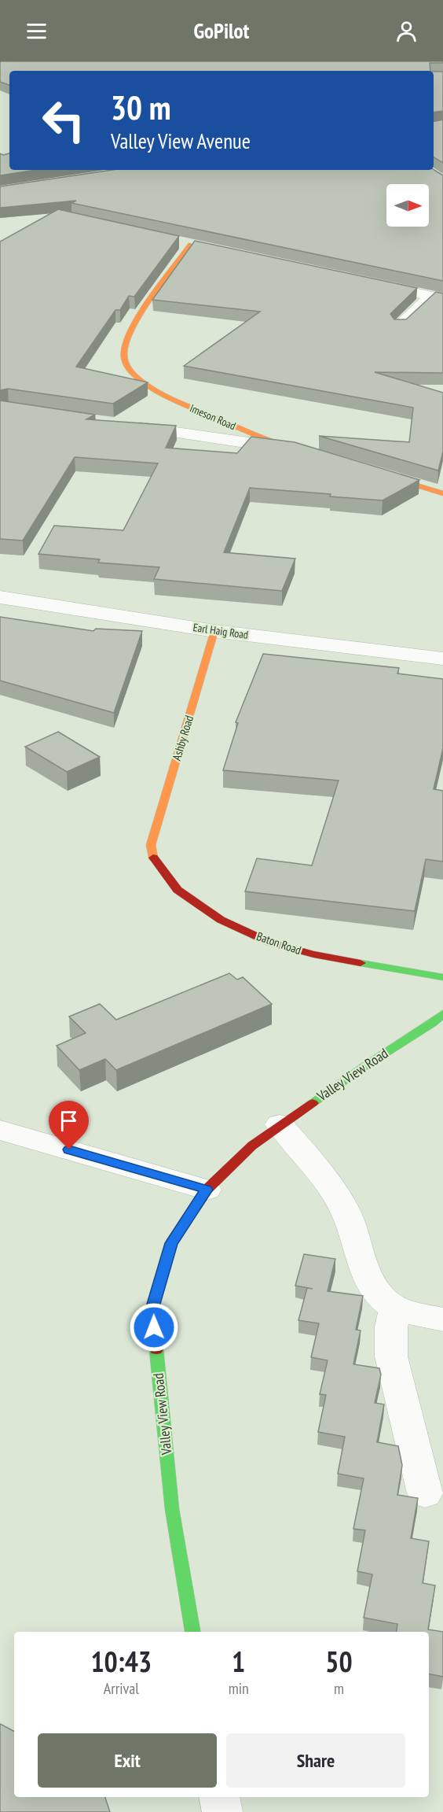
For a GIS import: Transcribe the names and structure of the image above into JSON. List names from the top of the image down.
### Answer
{
  "streets": {
    "street": [
      "Imeson Road",
      "Earl Haig Road",
      "Ashby Road",
      "Baton Road",
      "Valley View Road"
    ]
  },
  "crossings": [
    ["Earl Haig Road", "Ashby Road"],
    ["Ashby Road", "Baton Road"]
  ],
  "north": "right",
  "page": {
    "header": "GoPilot",
    "turn": ["30 m", "Valley View Avenue"],
    "eta": [
      "10:43",
      "Arrival",
      "1",
      "min",
      "50",
      "m"
    ],
    "buttons": ["Exit", "Share"]
  }
}
